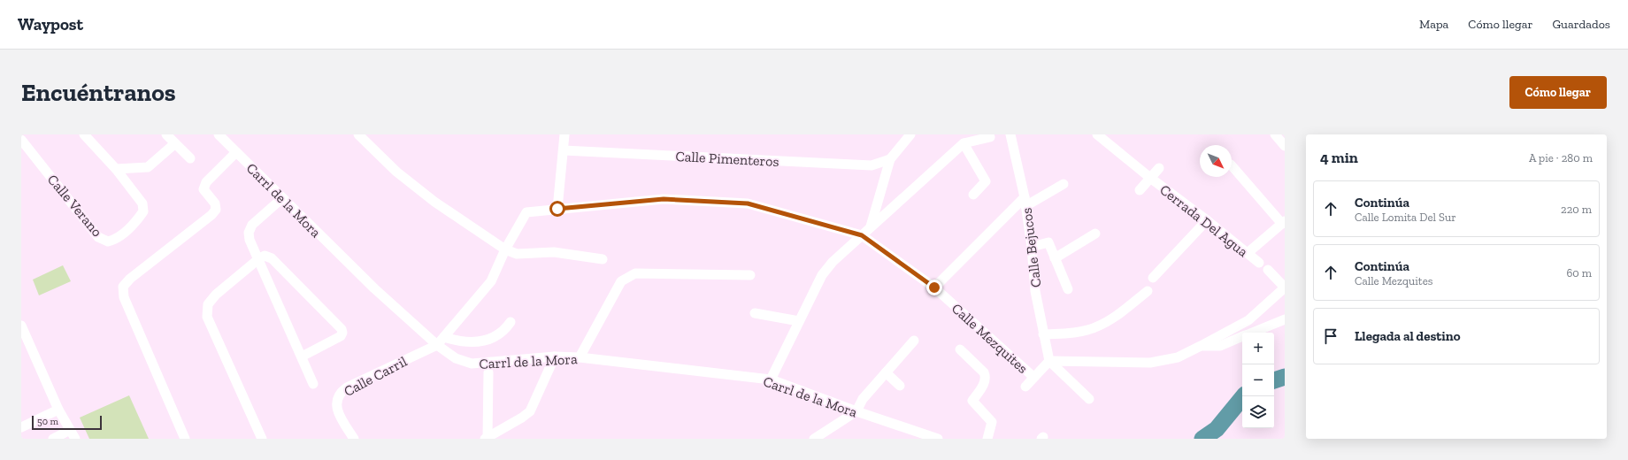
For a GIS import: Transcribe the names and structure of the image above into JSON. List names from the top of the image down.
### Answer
{
  "streets": {
    "street": [
      "Calle Pimenteros",
      "Carrl de la Mora",
      "Calle Verano",
      "Cerrada Del Agua",
      "Calle Bejucos",
      "Calle Mezquites",
      "Calle Carril"
    ]
  },
  "crossings": [
    ["Carrl de la Mora", "Calle Carril"]
  ],
  "scale_bar": "50 m",
  "north": "bottom right",
  "page": {
    "header": "Waypost",
    "nav": ["Mapa", "Cómo llegar", "Guardados"],
    "buttons": "Cómo llegar",
    "title": "Encuéntranos",
    "heading": ["4 min", "A pie · 280 m"],
    "list": [
      ["Continúa", "Calle Lomita Del Sur", "220 m"],
      ["Continúa", "Calle Mezquites", "60 m"],
      "Llegada al destino"
    ],
    "map_buttons": ["+", "−"],
    "scale": "50 m"
  }
}
